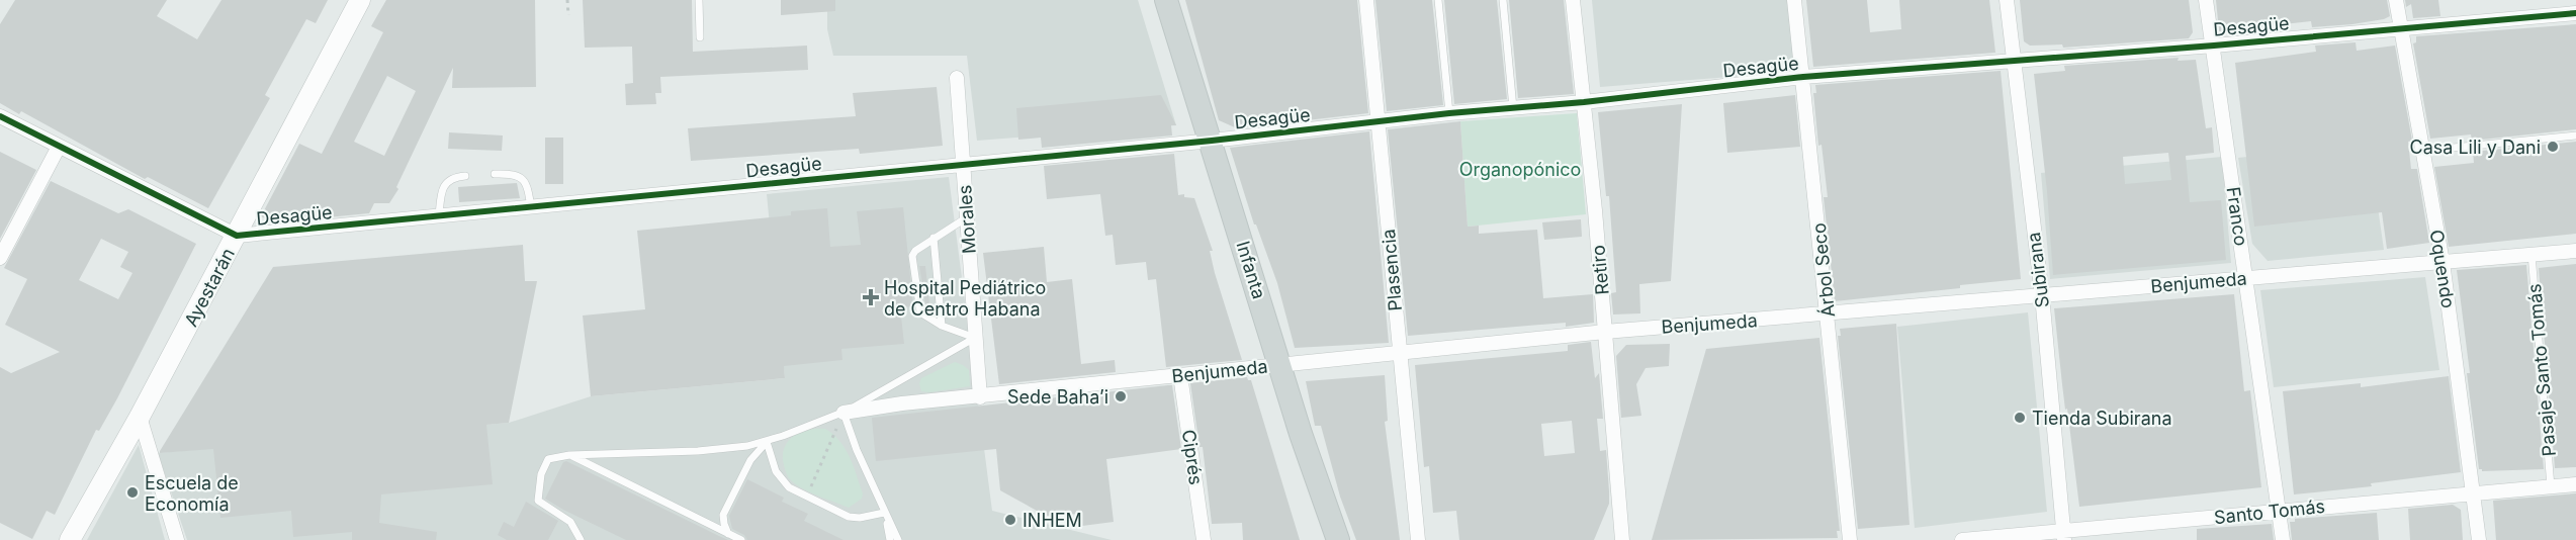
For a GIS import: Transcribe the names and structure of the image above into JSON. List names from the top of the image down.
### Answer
{
  "streets": {
    "main road": ["Infanta", "Ayestarán"],
    "street": [
      "Desagüe",
      "Franco",
      "Morales",
      "Oquendo",
      "Plasencia",
      "Retiro",
      "Árbol Seco",
      "Subirana",
      "Benjumeda",
      "Ciprés",
      "Santo Tomás"
    ],
    "lane": ["Pasaje Santo Tomás"]
  },
  "crossings": [
    ["Desagüe", "Franco"],
    ["Desagüe", "Morales"],
    ["Desagüe", "Oquendo"],
    ["Desagüe", "Infanta"],
    ["Desagüe", "Plasencia"],
    ["Desagüe", "Retiro"],
    ["Desagüe", "Árbol Seco"],
    ["Desagüe", "Subirana"],
    ["Desagüe", "Ayestarán"],
    ["Franco", "Benjumeda"],
    ["Franco", "Santo Tomás"],
    ["Morales", "Benjumeda"],
    ["Oquendo", "Benjumeda"],
    ["Oquendo", "Santo Tomás"],
    ["Infanta", "Benjumeda"],
    ["Plasencia", "Benjumeda"],
    ["Retiro", "Benjumeda"],
    ["Árbol Seco", "Benjumeda"],
    ["Subirana", "Benjumeda"],
    ["Subirana", "Santo Tomás"],
    ["Benjumeda", "Pasaje Santo Tomás"],
    ["Benjumeda", "Ciprés"],
    ["Pasaje Santo Tomás", "Santo Tomás"]
  ],
  "parks": ["Organopónico"],
  "places": {
    "other": [
      "Casa Lili y Dani",
      "Sede Baha’i",
      "Tienda Subirana",
      "Escuela de Economía",
      "INHEM"
    ],
    "health": ["Hospital Pediátrico de Centro Habana"]
  }
}
